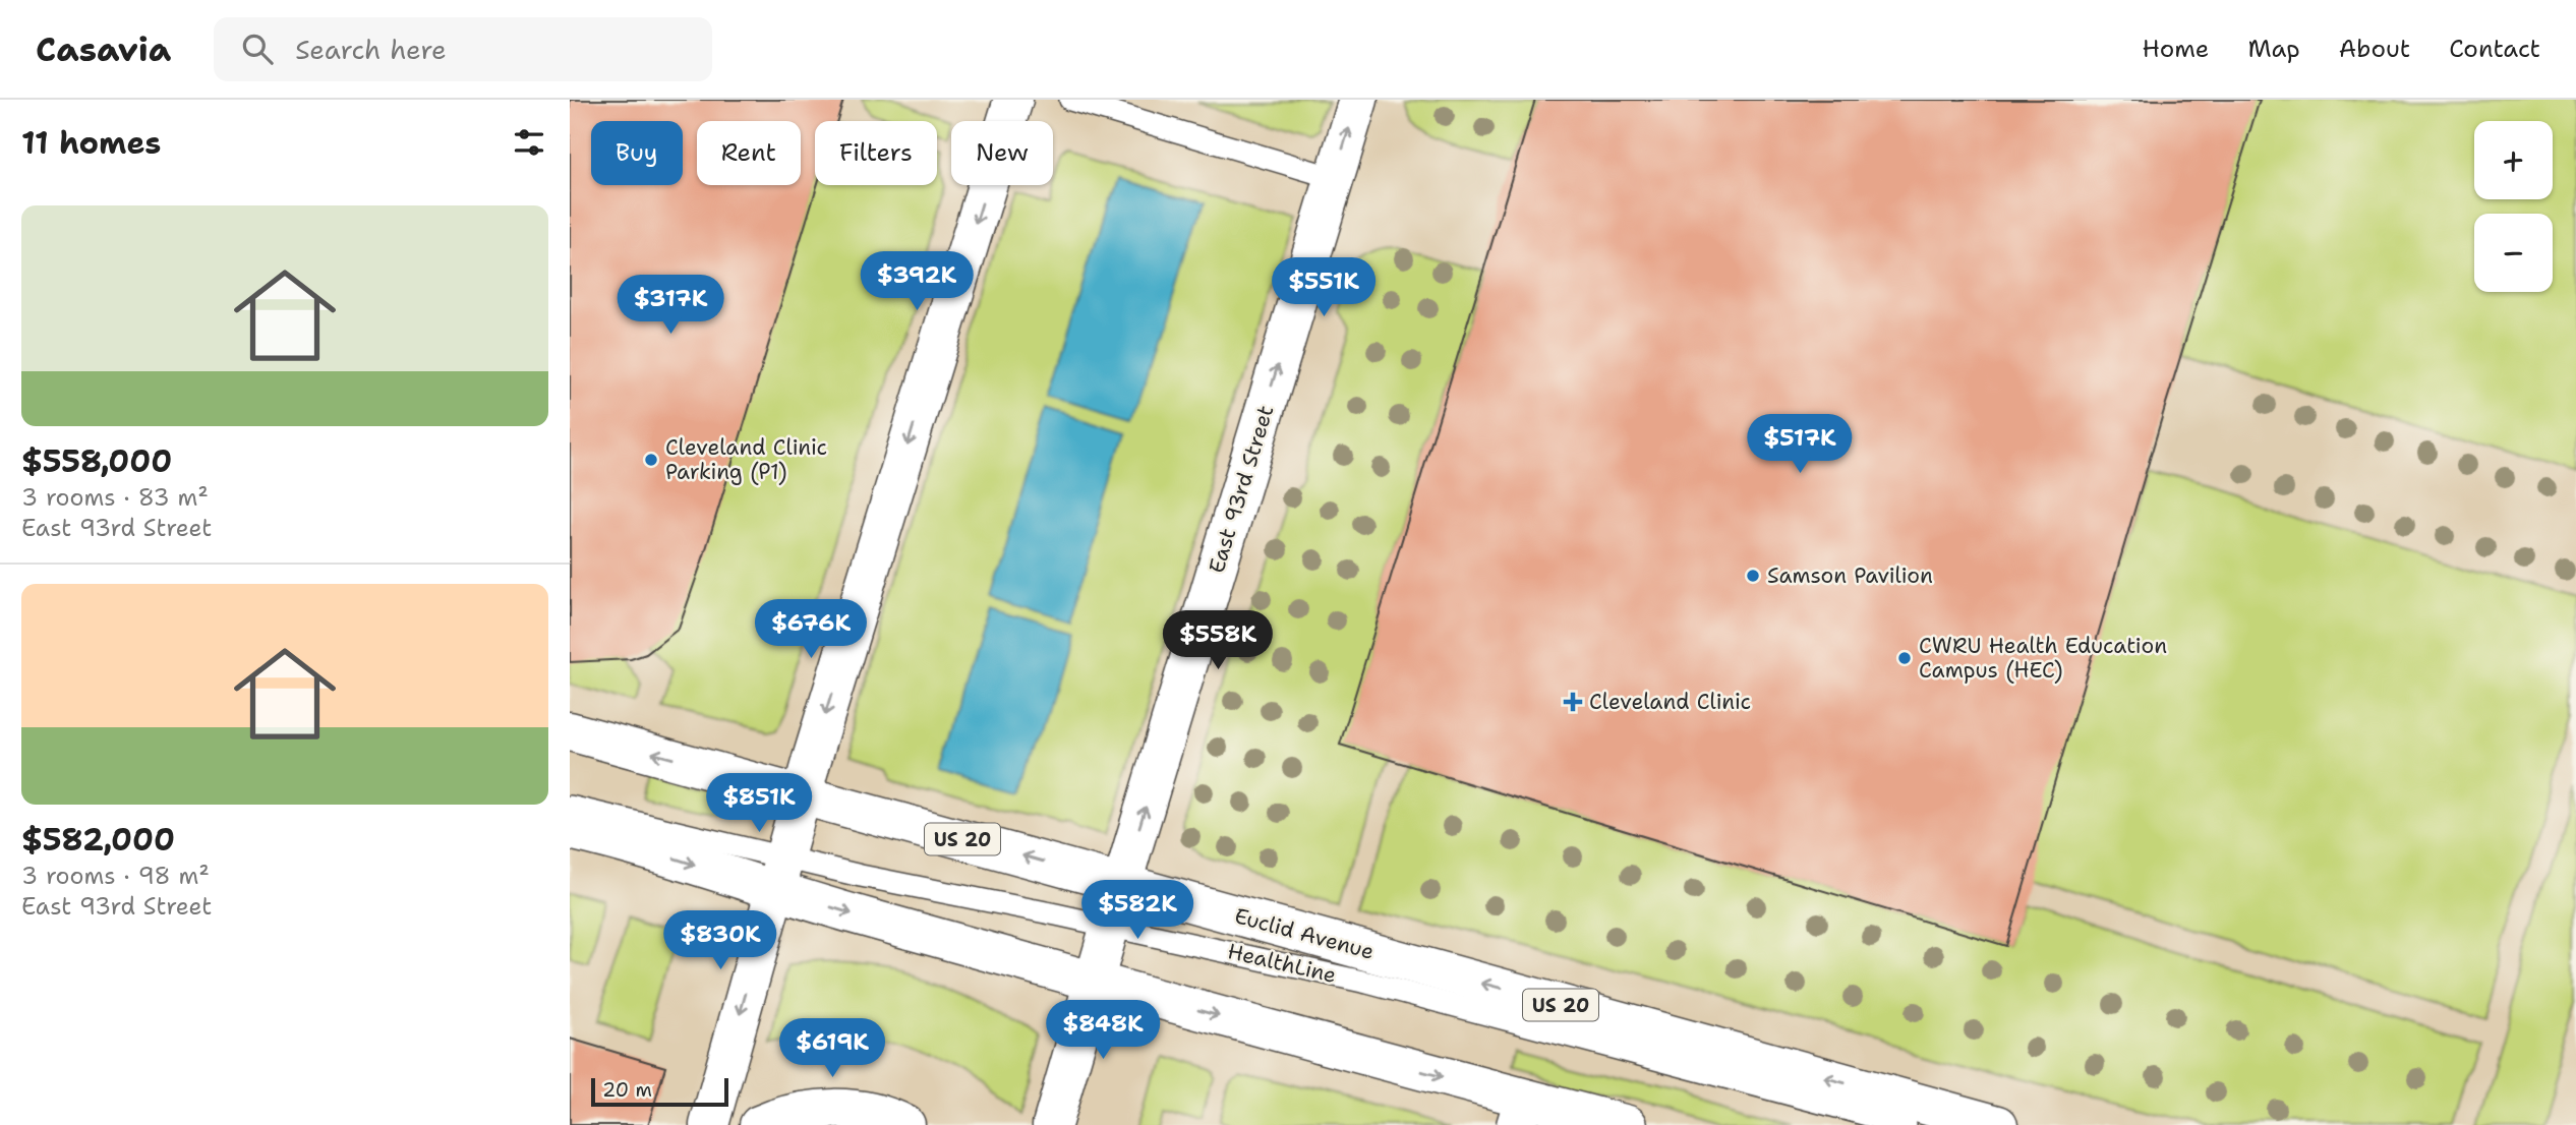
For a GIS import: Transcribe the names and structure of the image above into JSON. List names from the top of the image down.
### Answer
{
  "streets": {
    "main road": ["East 93rd Street", "US 20", "Euclid Avenue"],
    "lane": ["HealthLine"]
  },
  "crossings": [
    ["East 93rd Street", "Euclid Avenue"],
    ["East 93rd Street", "HealthLine"]
  ],
  "places": {
    "other": ["Cleveland Clinic Parking (P1)", "Samson Pavilion", "CWRU Health Education Campus (HEC)"],
    "health": ["Cleveland Clinic"]
  },
  "scale_bar": "20 m",
  "page": {
    "header": "Casavia",
    "search": "Search here",
    "nav": [
      "Home",
      "Map",
      "About",
      "Contact"
    ],
    "heading": "11 homes",
    "map_buttons": ["+", "−"],
    "chip": [
      "Buy",
      "Rent",
      "Filters",
      "New"
    ],
    "list": [
      {
        "name": "$558,000",
        "note": "3 rooms · 83 m² · East 93rd Street"
      },
      {
        "name": "$582,000",
        "note": "3 rooms · 98 m² · East 93rd Street"
      }
    ],
    "price": [
      "$392K",
      "$551K",
      "$317K",
      "$517K",
      "$676K",
      "$558K",
      "$851K",
      "$582K",
      "$830K",
      "$848K",
      "$619K"
    ],
    "scale": "20 m"
  }
}
